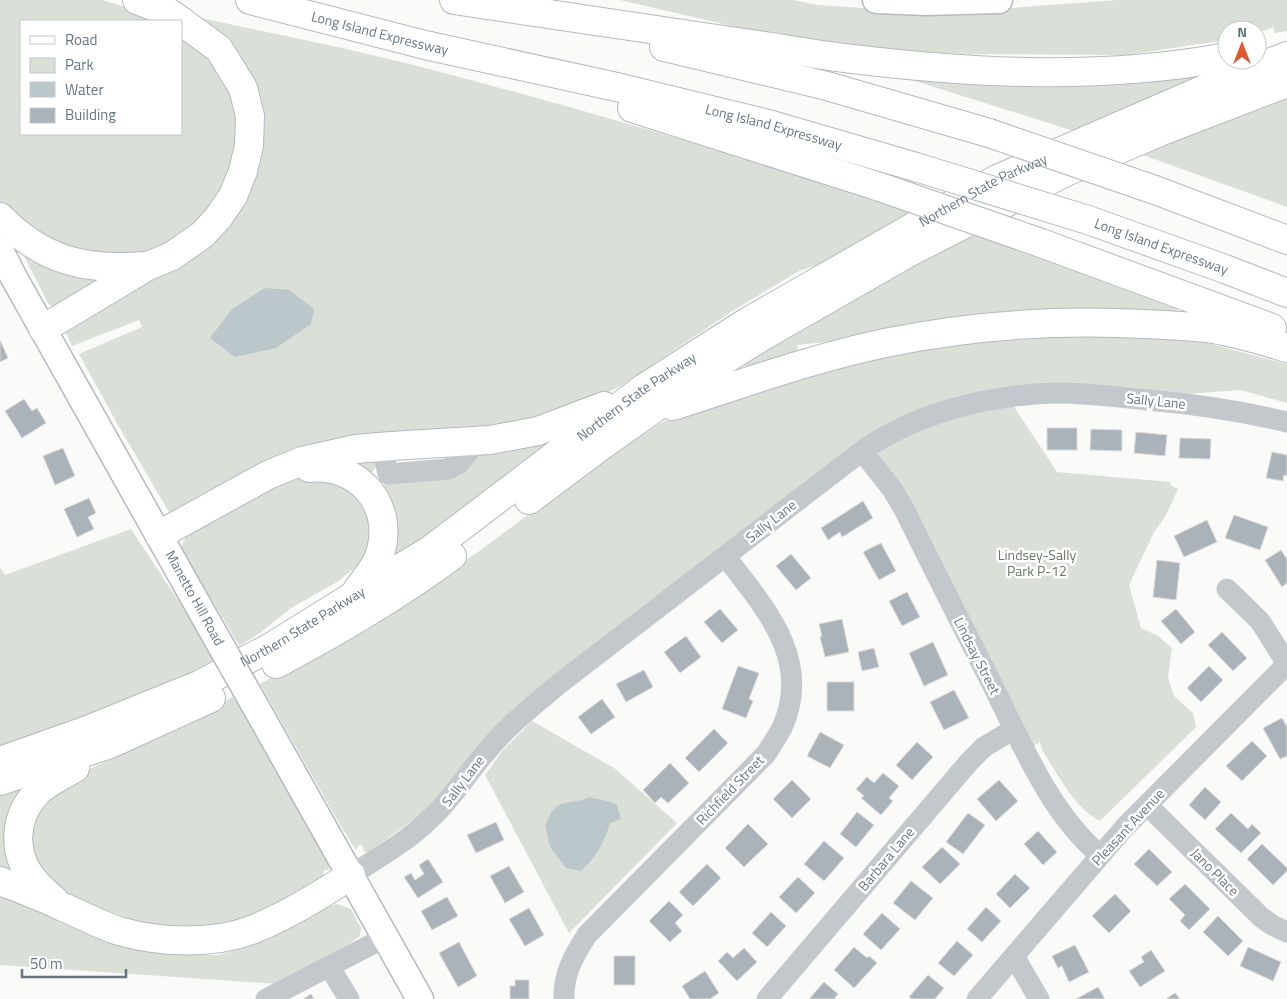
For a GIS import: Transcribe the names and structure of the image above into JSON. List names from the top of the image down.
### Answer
{
  "streets": {
    "highway": ["Long Island Expressway", "Northern State Parkway"],
    "main road": ["Manetto Hill Road"],
    "street": [
      "Sally Lane",
      "Lindsay Street",
      "Richfield Street",
      "Pleasant Avenue",
      "Barbara Lane",
      "Jano Place"
    ]
  },
  "crossings": [
    ["Sally Lane", "Manetto Hill Road"],
    ["Sally Lane", "Lindsay Street"],
    ["Sally Lane", "Richfield Street"],
    ["Lindsay Street", "Pleasant Avenue"],
    ["Lindsay Street", "Barbara Lane"],
    ["Pleasant Avenue", "Jano Place"]
  ],
  "parks": ["Lindsey-Sally Park P-12"],
  "legend": [
    "Road",
    "Park",
    "Water",
    "Building"
  ],
  "scale_bar": "50 m",
  "north": "top"
}
